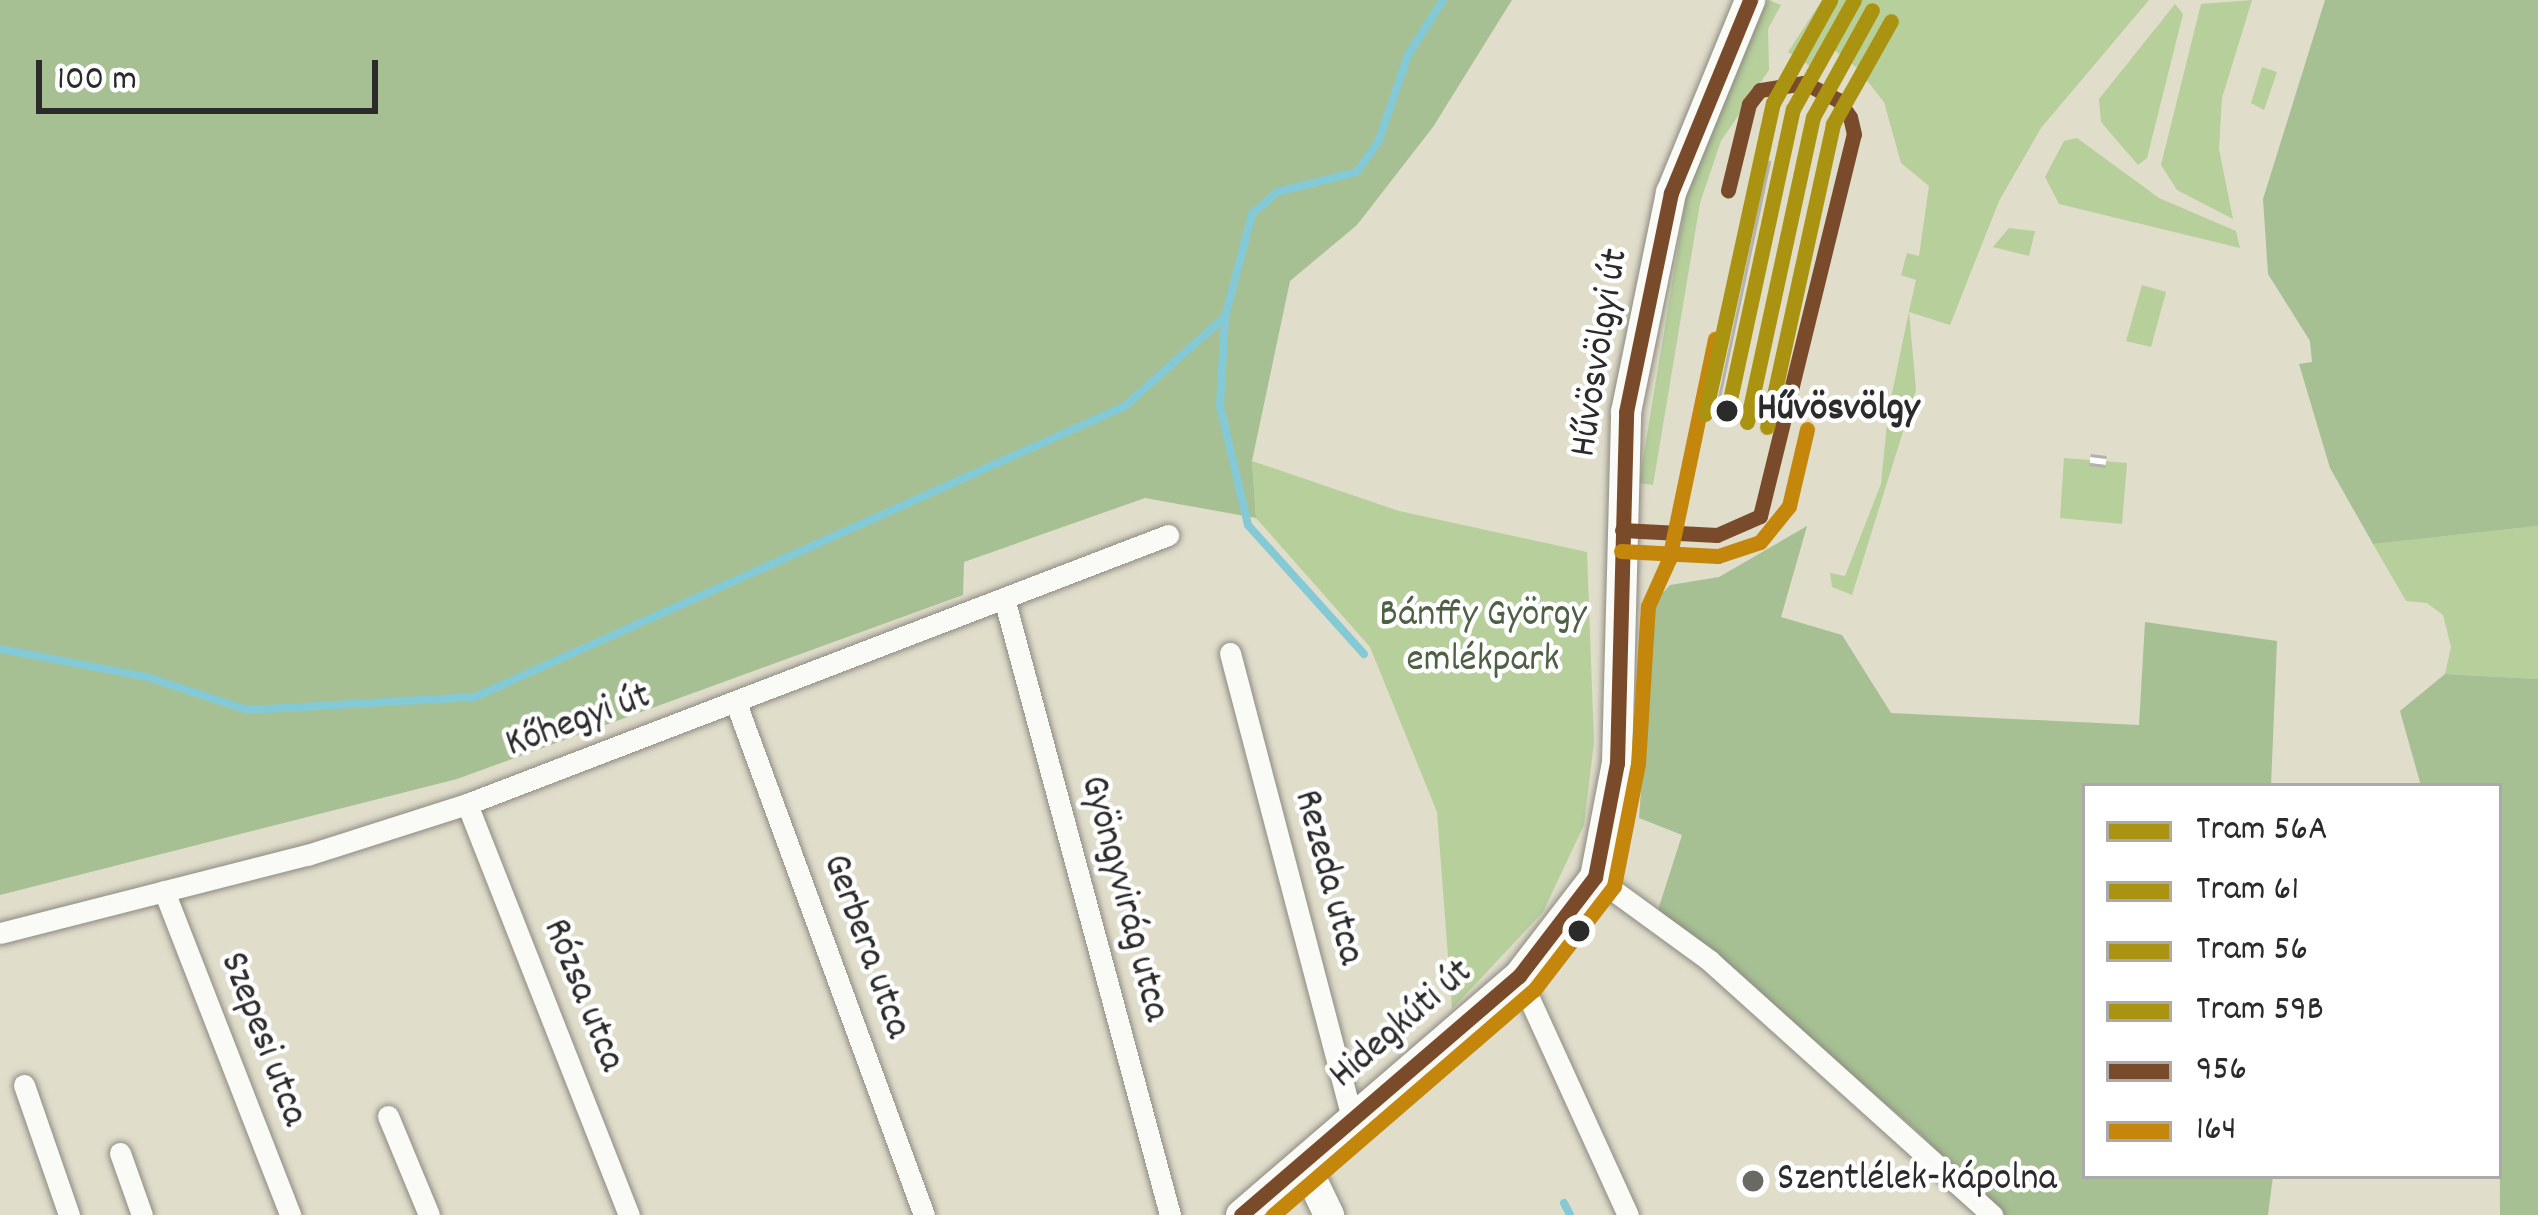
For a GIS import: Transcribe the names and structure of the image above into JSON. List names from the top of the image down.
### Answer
{
  "streets": {
    "main road": ["Hűvösvölgyi út", "Hidegkúti út"],
    "street": [
      "Kőhegyi út",
      "Rezeda utca",
      "Gyöngyvirág utca",
      "Gerbera utca",
      "Rózsa utca",
      "Szepesi utca"
    ]
  },
  "crossings": [
    ["Hűvösvölgyi út", "Hidegkúti út"],
    ["Kőhegyi út", "Gyöngyvirág utca"],
    ["Kőhegyi út", "Gerbera utca"],
    ["Kőhegyi út", "Rózsa utca"],
    ["Kőhegyi út", "Szepesi utca"],
    ["Rezeda utca", "Hidegkúti út"]
  ],
  "parks": ["Bánffy György emlékpark"],
  "places": ["Hűvösvölgy", "Szentlélek-kápolna"],
  "lines": [
    "tram line 56A",
    "tram line 56",
    "transit line 956",
    "tram line 61",
    "tram line 59B",
    "transit line 164"
  ],
  "legend": [
    "Tram 56A",
    "Tram 61",
    "Tram 56",
    "Tram 59B",
    "956",
    "164"
  ],
  "scale_bar": "100 m"
}
